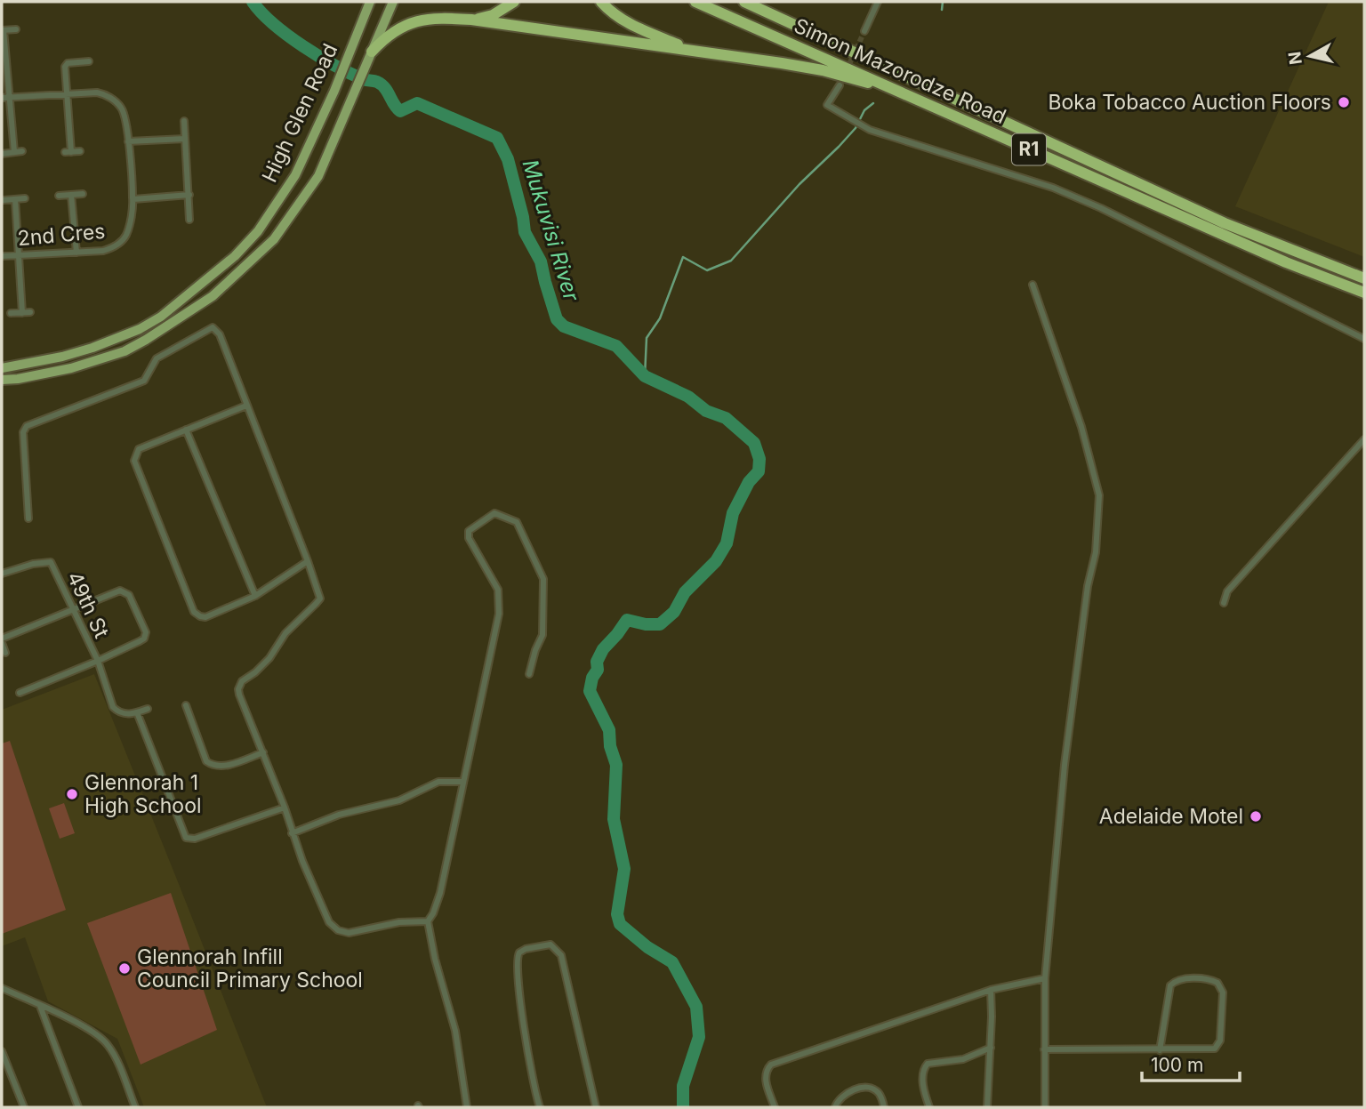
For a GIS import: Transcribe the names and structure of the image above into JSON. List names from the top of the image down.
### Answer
{
  "streets": {
    "highway": ["Simon Mazorodze Road", "R1"],
    "main road": ["High Glen Road"],
    "street": ["2nd Cres", "49th St"]
  },
  "water": ["Mukuvisi River"],
  "places": [
    "Boka Tobacco Auction Floors",
    "Glennorah 1 High School",
    "Adelaide Motel",
    "Glennorah Infill Council Primary School"
  ],
  "scale_bar": "100 m",
  "north": "left"
}
